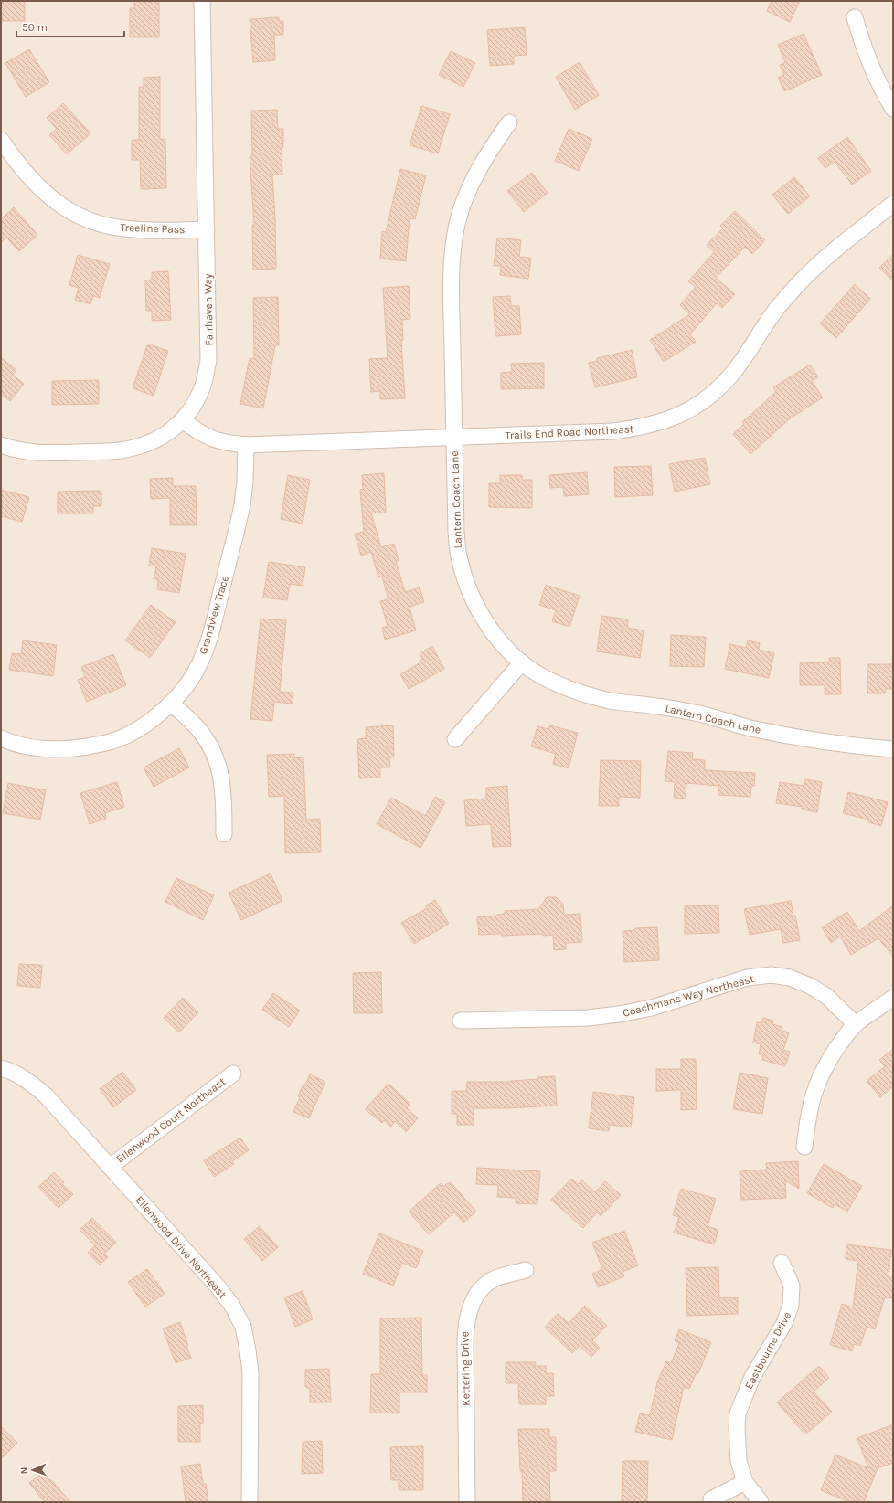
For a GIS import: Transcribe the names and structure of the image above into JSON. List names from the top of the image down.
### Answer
{
  "streets": {
    "street": [
      "Treeline Pass",
      "Fairhaven Way",
      "Trails End Road Northeast",
      "Lantern Coach Lane",
      "Grandview Trace",
      "Coachmans Way Northeast",
      "Ellenwood Court Northeast",
      "Ellenwood Drive Northeast",
      "Eastbourne Drive",
      "Kettering Drive"
    ]
  },
  "crossings": [
    ["Treeline Pass", "Fairhaven Way"],
    ["Fairhaven Way", "Trails End Road Northeast"],
    ["Trails End Road Northeast", "Lantern Coach Lane"],
    ["Trails End Road Northeast", "Grandview Trace"],
    ["Ellenwood Court Northeast", "Ellenwood Drive Northeast"]
  ],
  "scale_bar": "50 m",
  "north": "left"
}
